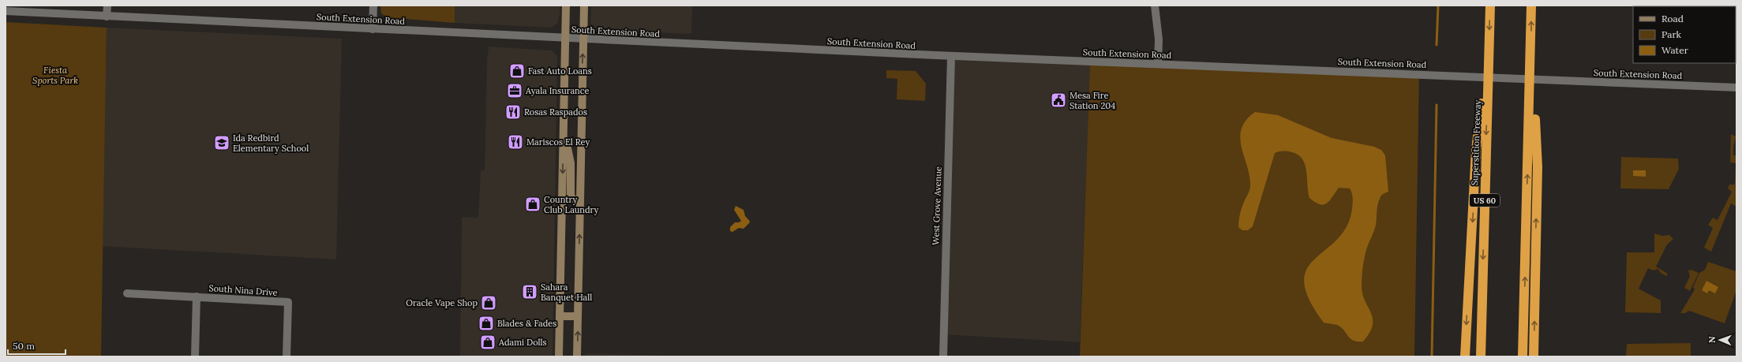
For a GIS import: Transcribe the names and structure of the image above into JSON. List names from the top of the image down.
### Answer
{
  "streets": {
    "highway": ["Superstition Freeway", "US 60"],
    "street": ["South Extension Road", "West Grove Avenue", "South Nina Drive"]
  },
  "crossings": [
    ["South Extension Road", "West Grove Avenue"]
  ],
  "parks": ["Fiesta Sports Park"],
  "places": {
    "shop": [
      "Fast Auto Loans",
      "Country Club Laundry",
      "Oracle Vape Shop",
      "Blades & Fades",
      "Adami Dolls"
    ],
    "office": ["Ayala Insurance"],
    "public building": ["Mesa Fire Station 204"],
    "restaurant": ["Rosas Raspados", "Mariscos El Rey"],
    "school or university": ["Ida Redbird Elementary School"],
    "building": ["Sahara Banquet Hall"]
  },
  "legend": ["Road", "Park", "Water"],
  "scale_bar": "50 m",
  "north": "left"
}
